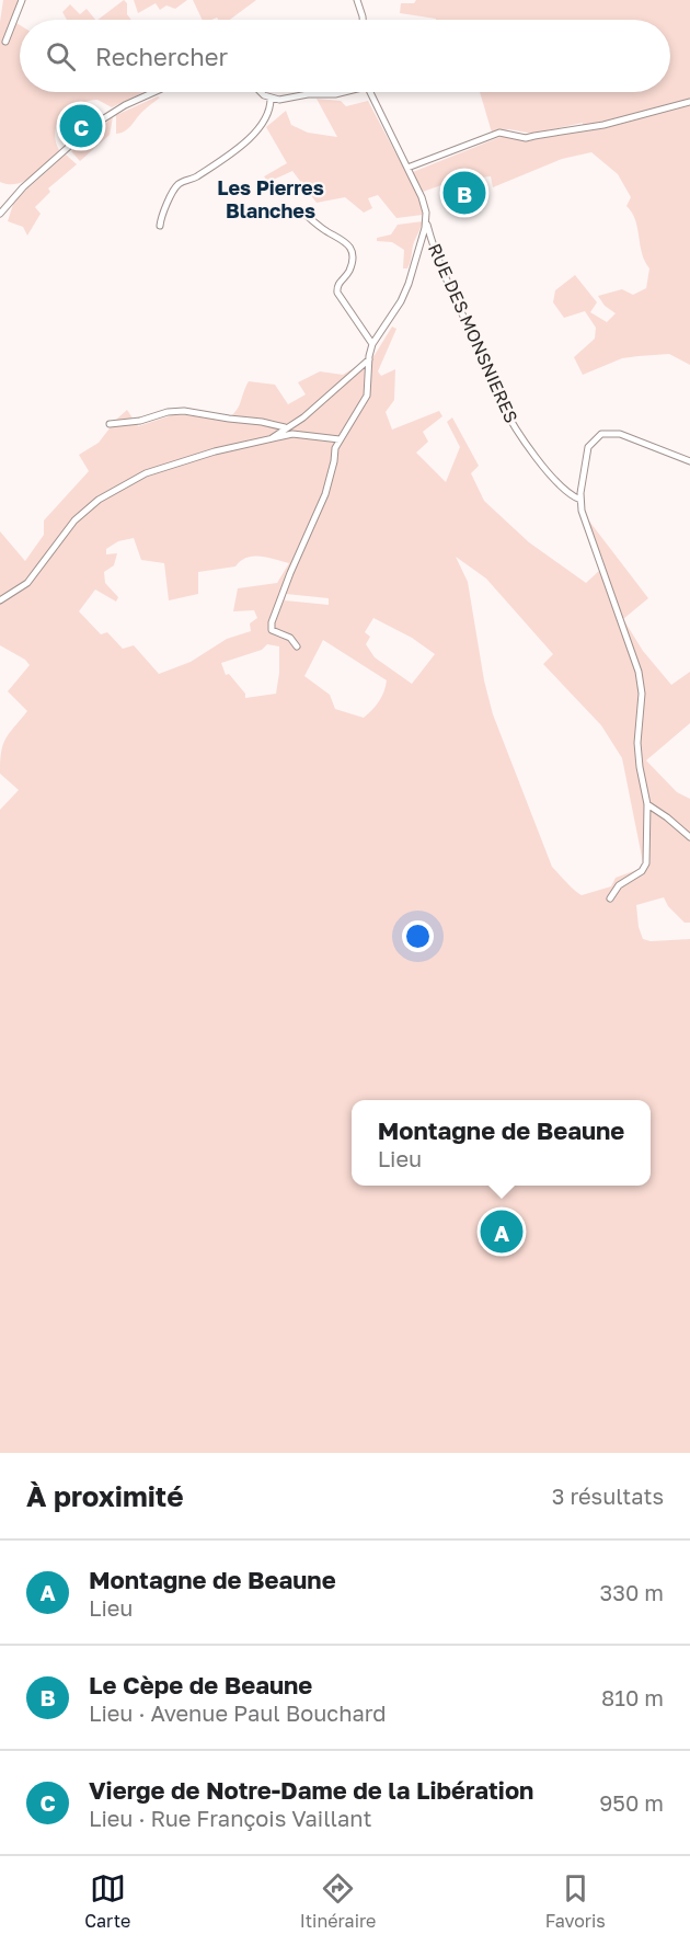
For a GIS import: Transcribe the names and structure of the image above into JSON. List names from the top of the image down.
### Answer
{
  "streets": {
    "street": ["RUE DES MONSNIERES"]
  },
  "districts": ["Les Pierres Blanches"],
  "page": {
    "search": "Rechercher",
    "pins": ["C", "B", "A"],
    "popup": ["Montagne de Beaune", "Lieu"],
    "heading": ["À proximité", "3 résultats"],
    "list": [
      {
        "mark": "A",
        "name": "Montagne de Beaune",
        "note": "Lieu",
        "value": "330 m"
      },
      {
        "mark": "B",
        "name": "Le Cèpe de Beaune",
        "note": "Lieu · Avenue Paul Bouchard",
        "value": "810 m"
      },
      {
        "mark": "C",
        "name": "Vierge de Notre-Dame de la Libération",
        "note": "Lieu · Rue François Vaillant",
        "value": "950 m"
      }
    ],
    "nav": ["Carte", "Itinéraire", "Favoris"]
  }
}
